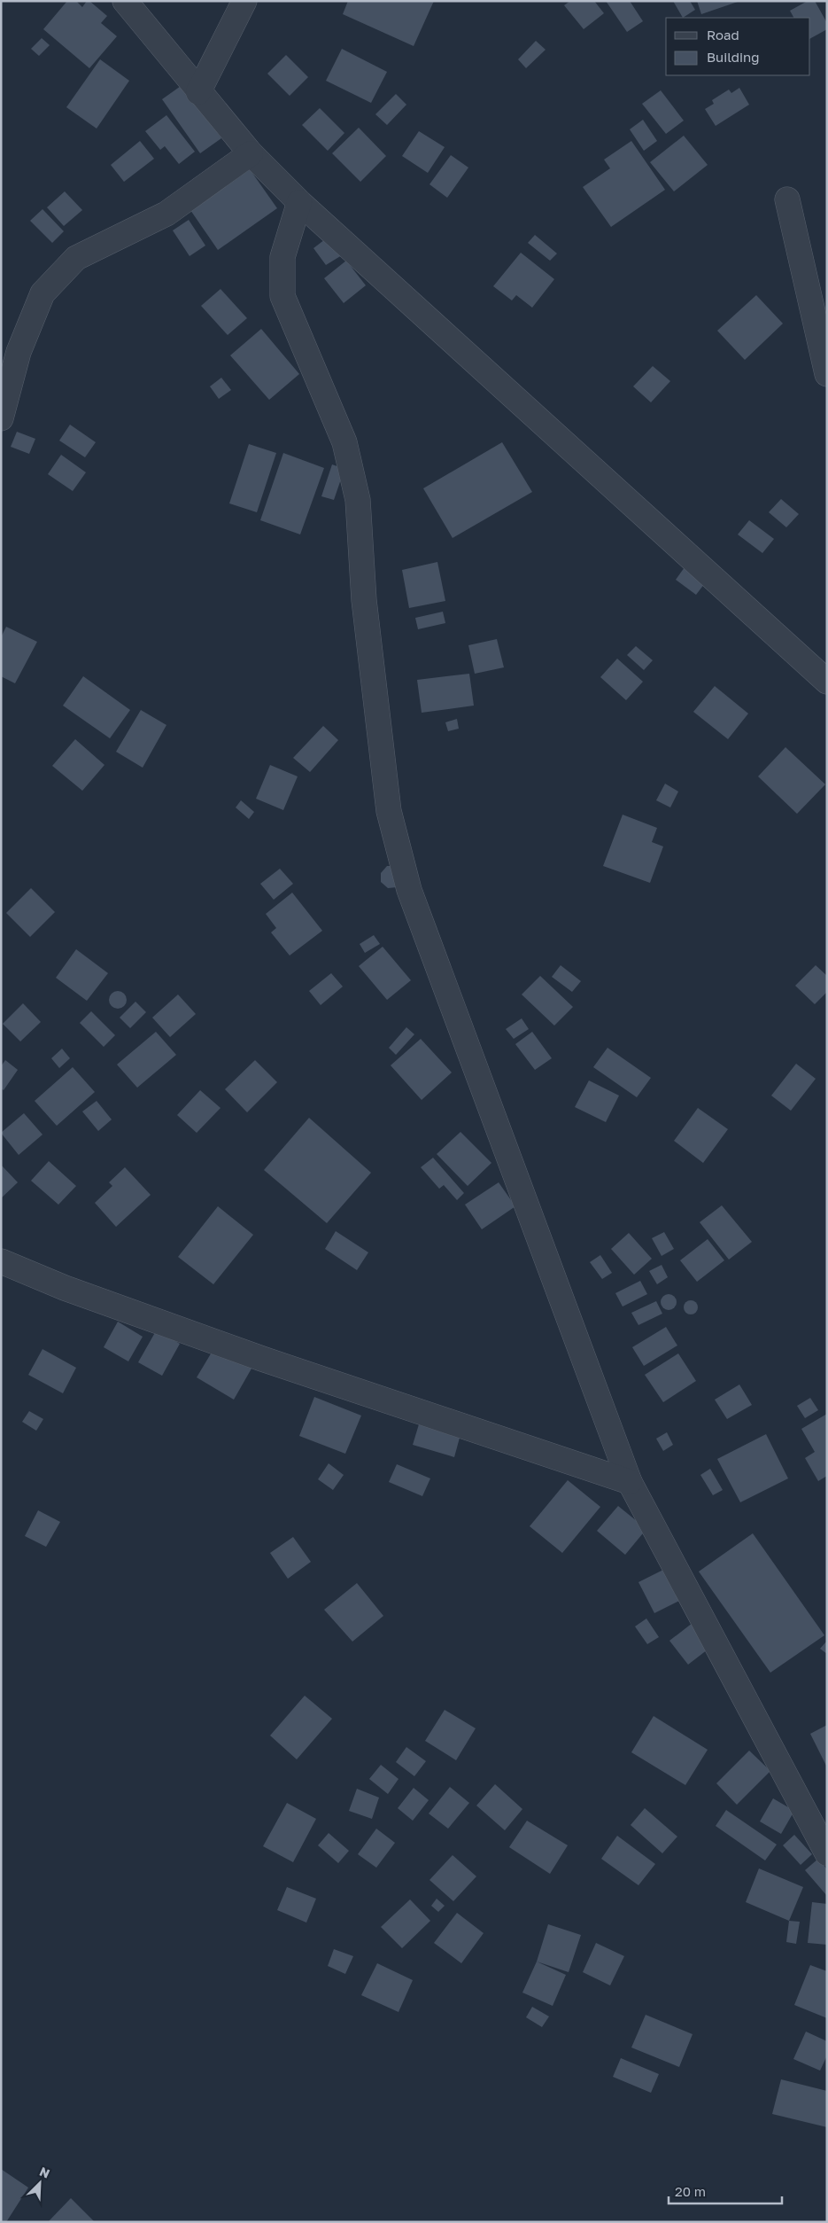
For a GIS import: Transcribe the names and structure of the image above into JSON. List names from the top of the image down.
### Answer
{
  "legend": ["Road", "Building"],
  "scale_bar": "20 m",
  "north": "top right"
}
